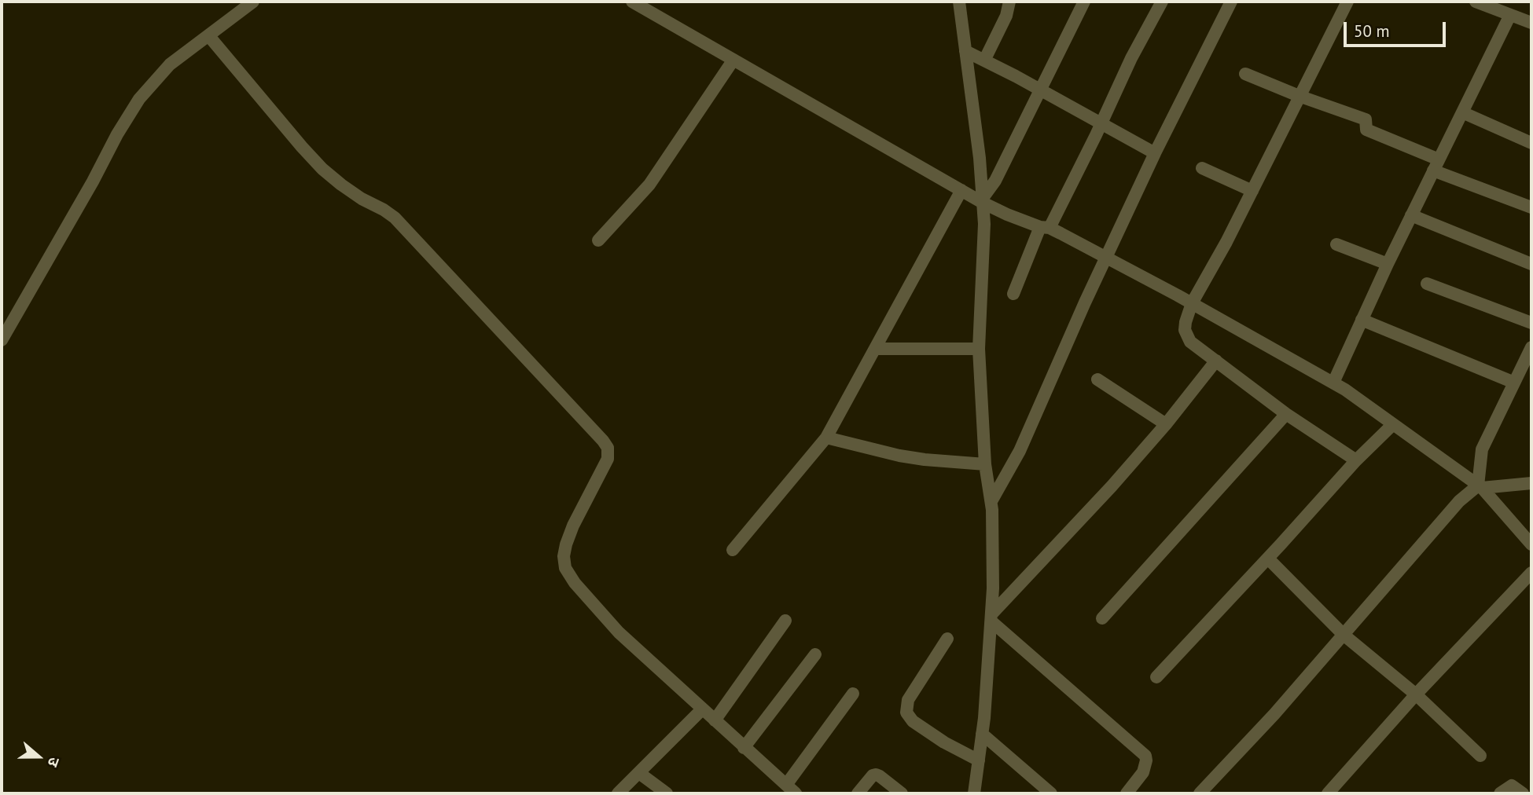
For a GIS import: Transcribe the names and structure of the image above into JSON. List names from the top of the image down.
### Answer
{
  "scale_bar": "50 m",
  "north": "right"
}
